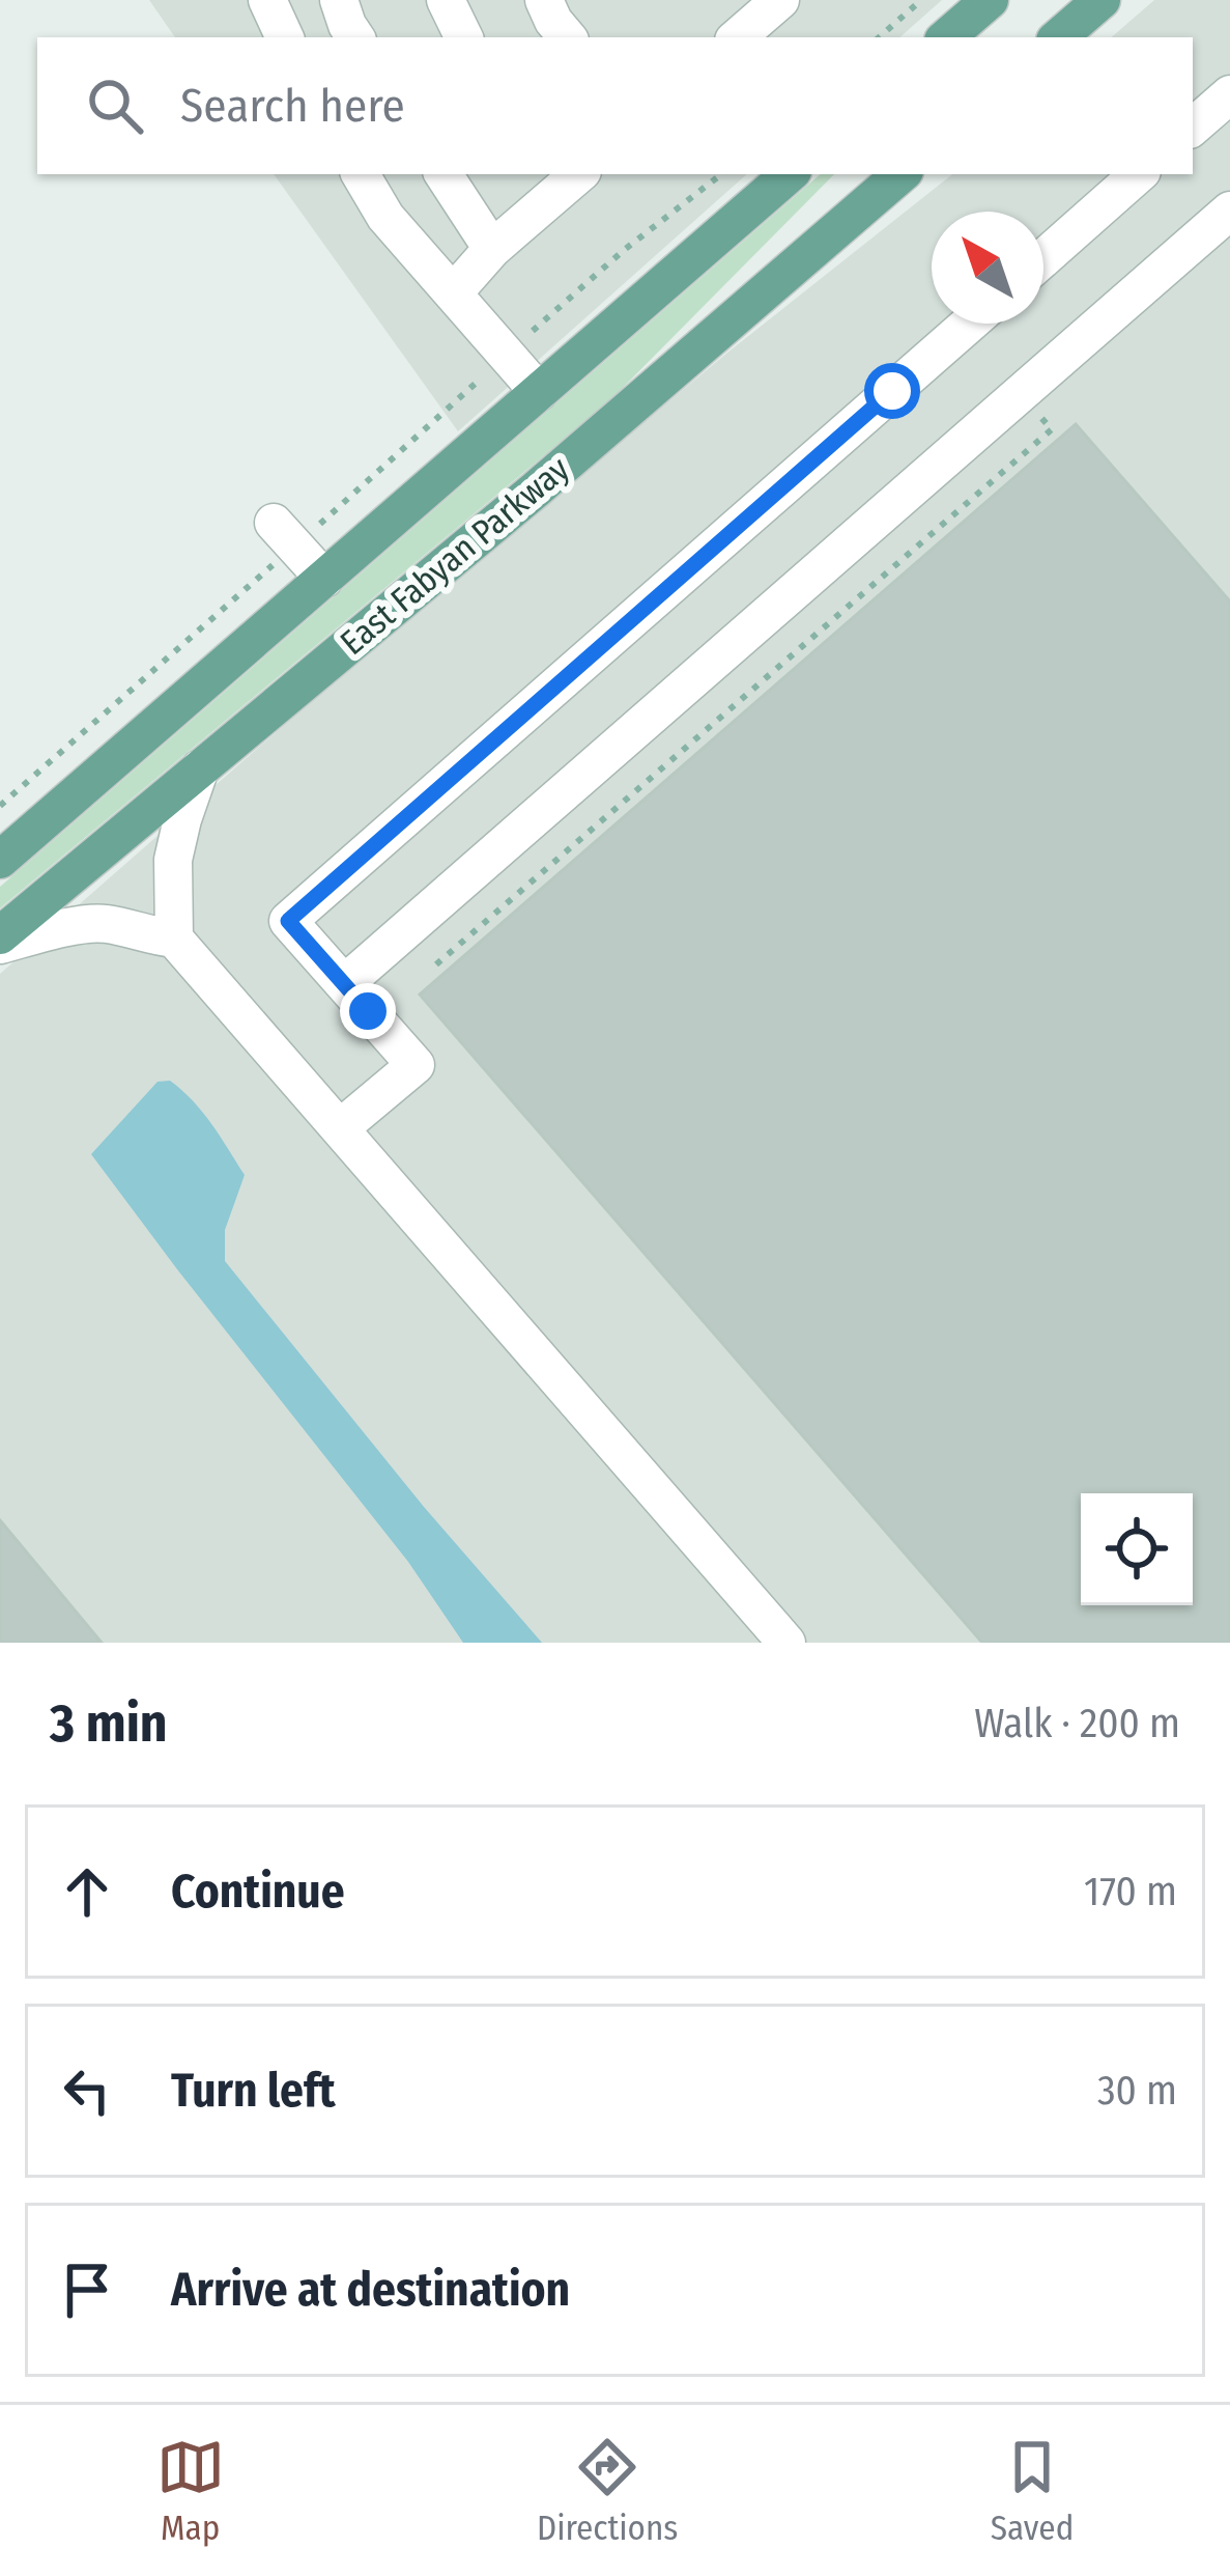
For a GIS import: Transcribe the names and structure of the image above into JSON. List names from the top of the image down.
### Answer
{
  "streets": {
    "main road": ["East Fabyan Parkway"]
  },
  "north": "top left",
  "page": {
    "search": "Search here",
    "heading": ["3 min", "Walk · 200 m"],
    "list": [
      ["Continue", "170 m"],
      ["Turn left", "30 m"],
      "Arrive at destination"
    ],
    "nav": ["Map", "Directions", "Saved"]
  }
}
